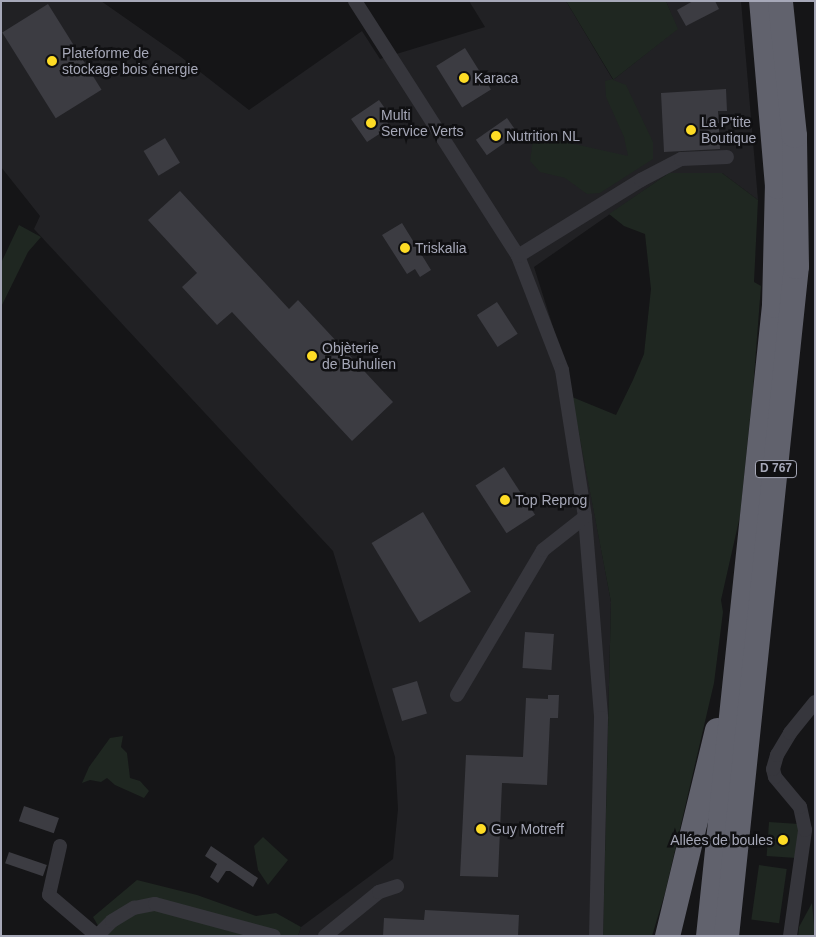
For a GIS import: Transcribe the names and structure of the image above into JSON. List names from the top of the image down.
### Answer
{
  "streets": {
    "highway": ["D 767"]
  },
  "places": [
    "Plateforme de stockage bois énergie",
    "Karaca",
    "Multi Service Verts",
    "La P'tite Boutique",
    "Nutrition NL",
    "Triskalia",
    "Objèterie de Buhulien",
    "Top Reprog",
    "Guy Motreff",
    "Allées de boules"
  ]
}
